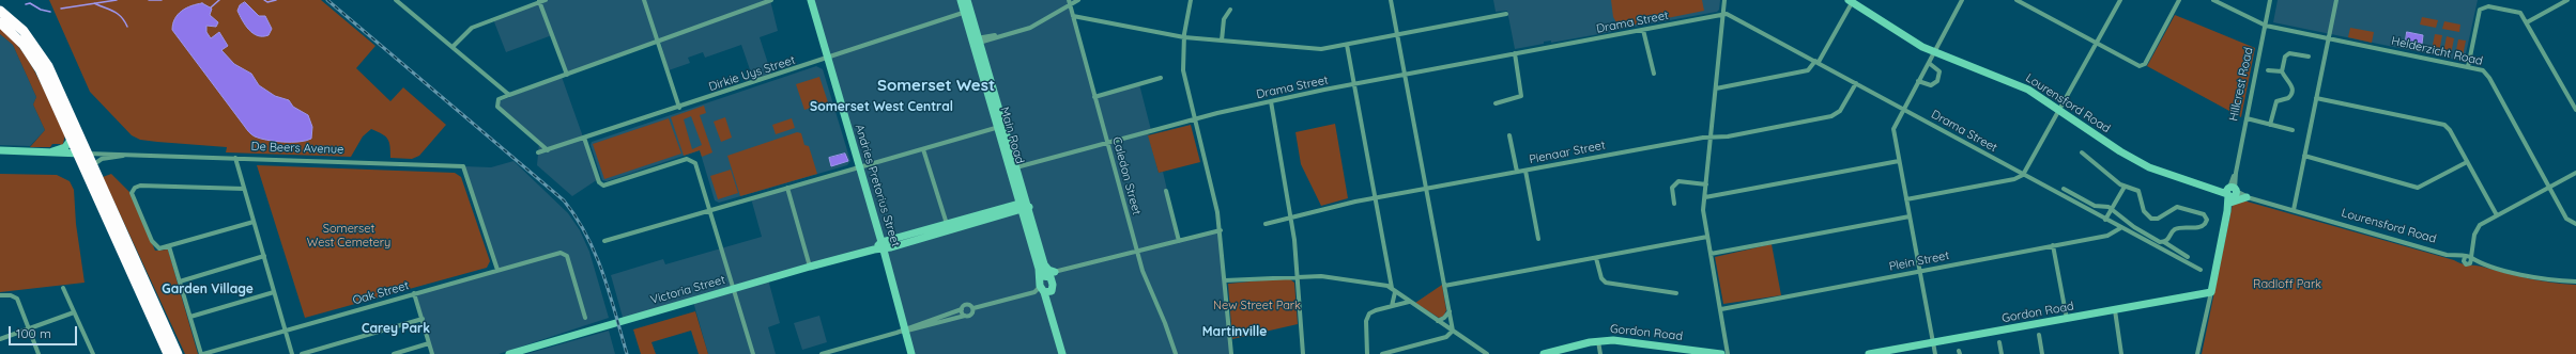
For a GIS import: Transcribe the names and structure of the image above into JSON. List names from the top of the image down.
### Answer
{
  "streets": {
    "street": [
      "Drama Street",
      "Helderzicht Road",
      "Dirkie Uys Street",
      "Hillcrest Road",
      "Lourensford Road",
      "Main Road",
      "De Beers Avenue",
      "Pienaar Street",
      "Caledon Street",
      "Andries Pretorius Street",
      "Plein Street",
      "Victoria Street",
      "Oak Street",
      "Gordon Road"
    ]
  },
  "crossings": [
    ["Drama Street", "Main Road"],
    ["Drama Street", "Pienaar Street"],
    ["Drama Street", "Caledon Street"],
    ["Drama Street", "Plein Street"],
    ["Helderzicht Road", "Hillcrest Road"],
    ["Dirkie Uys Street", "Main Road"],
    ["Dirkie Uys Street", "Andries Pretorius Street"],
    ["Hillcrest Road", "Lourensford Road"],
    ["Hillcrest Road", "Gordon Road"],
    ["Main Road", "Victoria Street"],
    ["De Beers Avenue", "Oak Street"],
    ["Andries Pretorius Street", "Victoria Street"]
  ],
  "districts": [
    "Somerset West",
    "Somerset West Central",
    "Garden Village",
    "Carey Park",
    "Martinville"
  ],
  "parks": ["Somerset West Cemetery", "Radloff Park", "New Street Park"],
  "scale_bar": "100 m"
}
